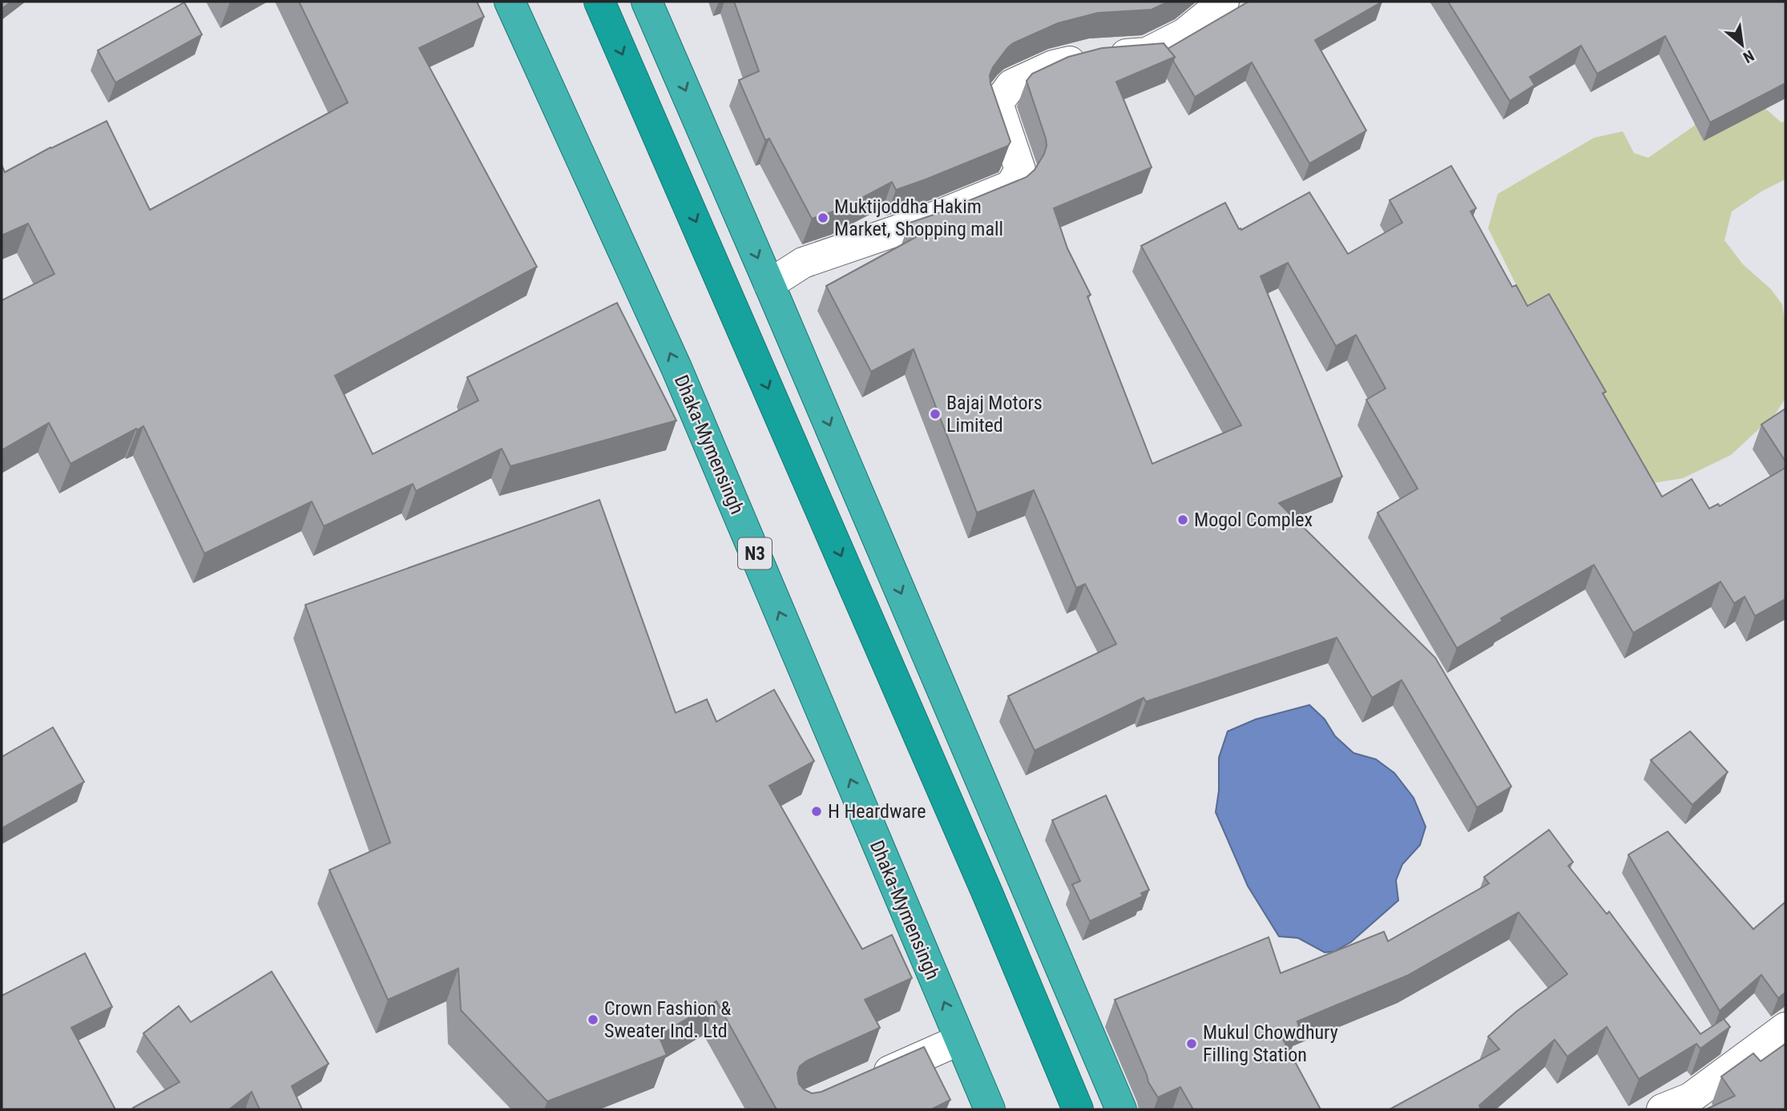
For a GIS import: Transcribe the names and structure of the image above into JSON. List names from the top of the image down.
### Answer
{
  "streets": {
    "highway": ["Dhaka-Mymensingh", "N3"]
  },
  "places": [
    "Muktijoddha Hakim Market, Shopping mall",
    "Bajaj Motors Limited",
    "Mogol Complex",
    "H Heardware",
    "Crown Fashion & Sweater Ind. Ltd",
    "Mukul Chowdhury Filling Station"
  ],
  "north": "bottom right"
}
